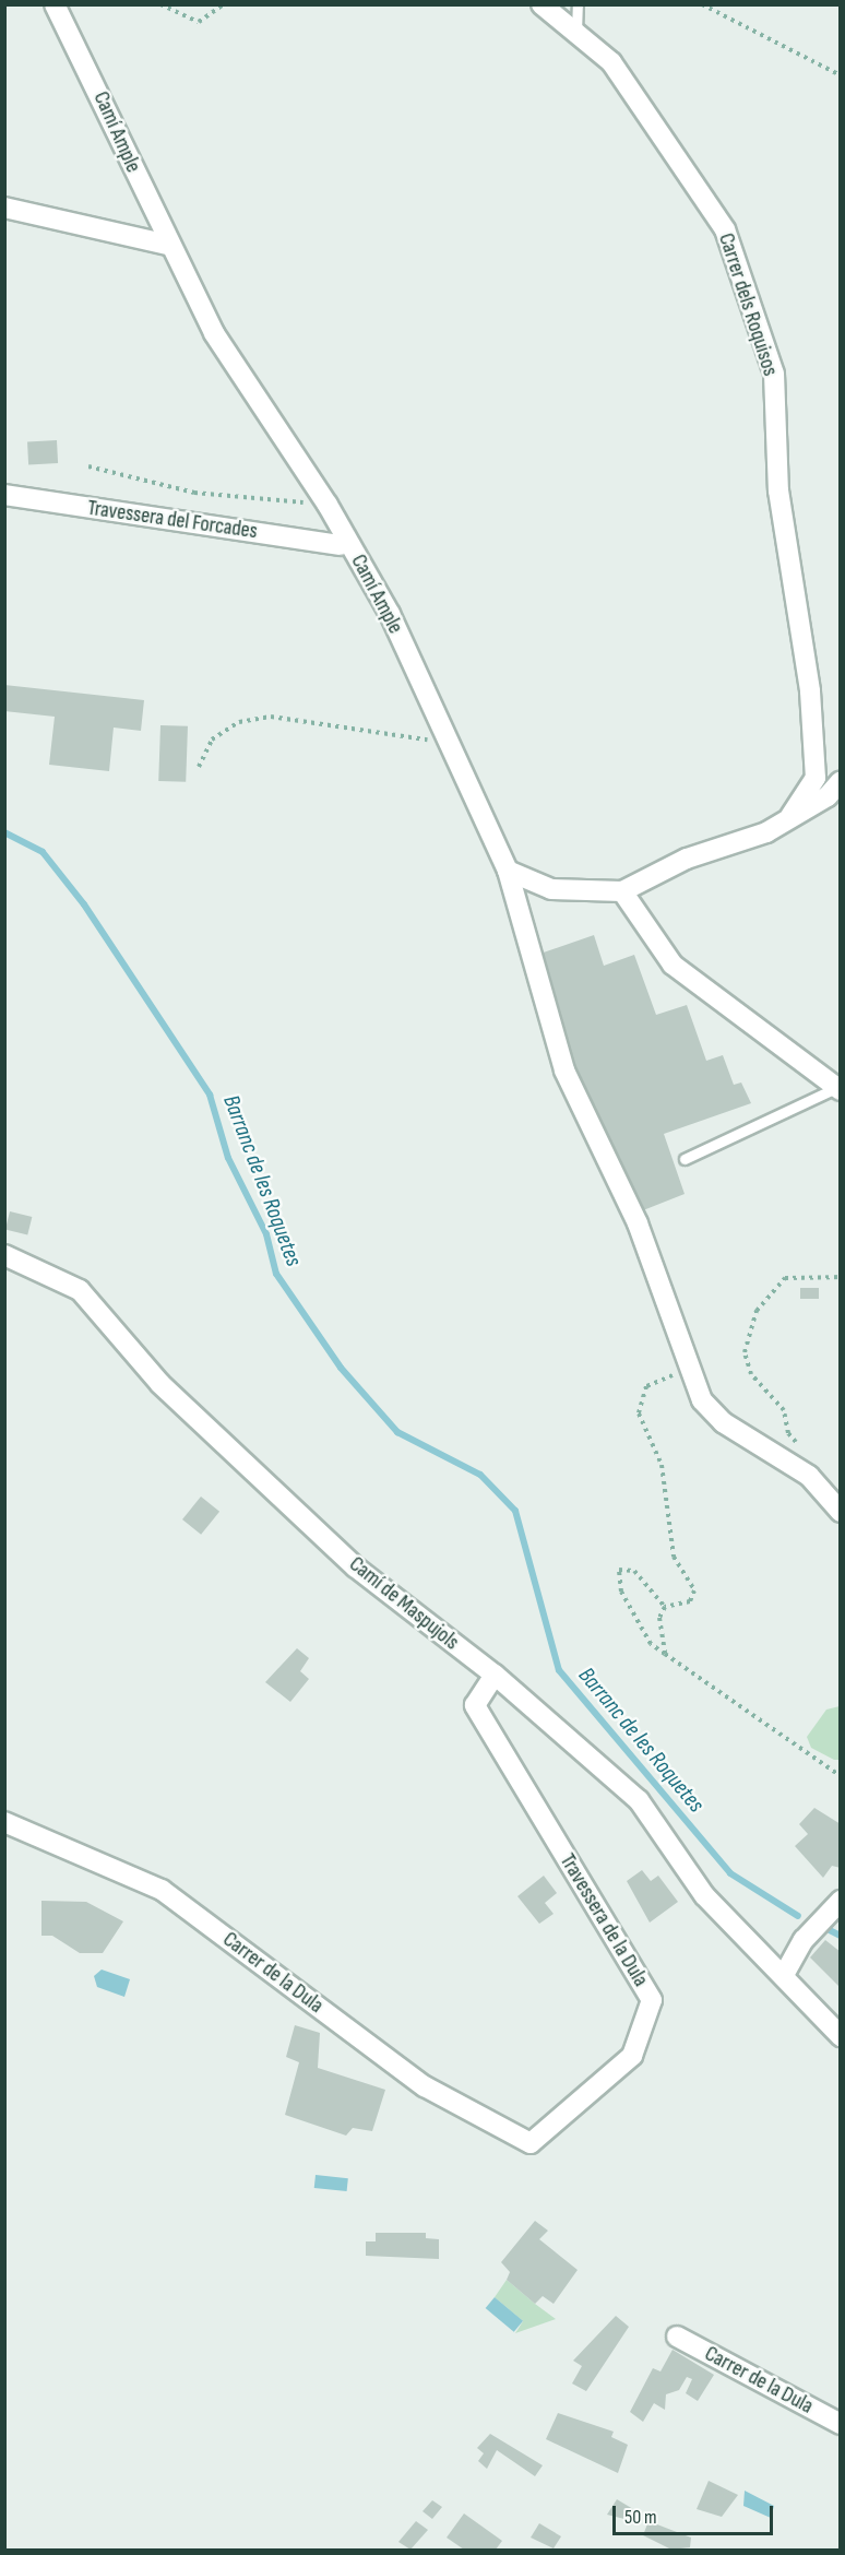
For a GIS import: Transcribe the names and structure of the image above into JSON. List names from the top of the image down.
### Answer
{
  "streets": {
    "street": [
      "Camí Ample",
      "Carrer dels Roquisos",
      "Travessera del Forcades",
      "Camí de Maspujols",
      "Travessera de la Dula",
      "Carrer de la Dula"
    ]
  },
  "crossings": [
    ["Camí de Maspujols", "Travessera de la Dula"],
    ["Travessera de la Dula", "Carrer de la Dula"]
  ],
  "water": ["Barranc de les Roquetes"],
  "scale_bar": "50 m"
}
